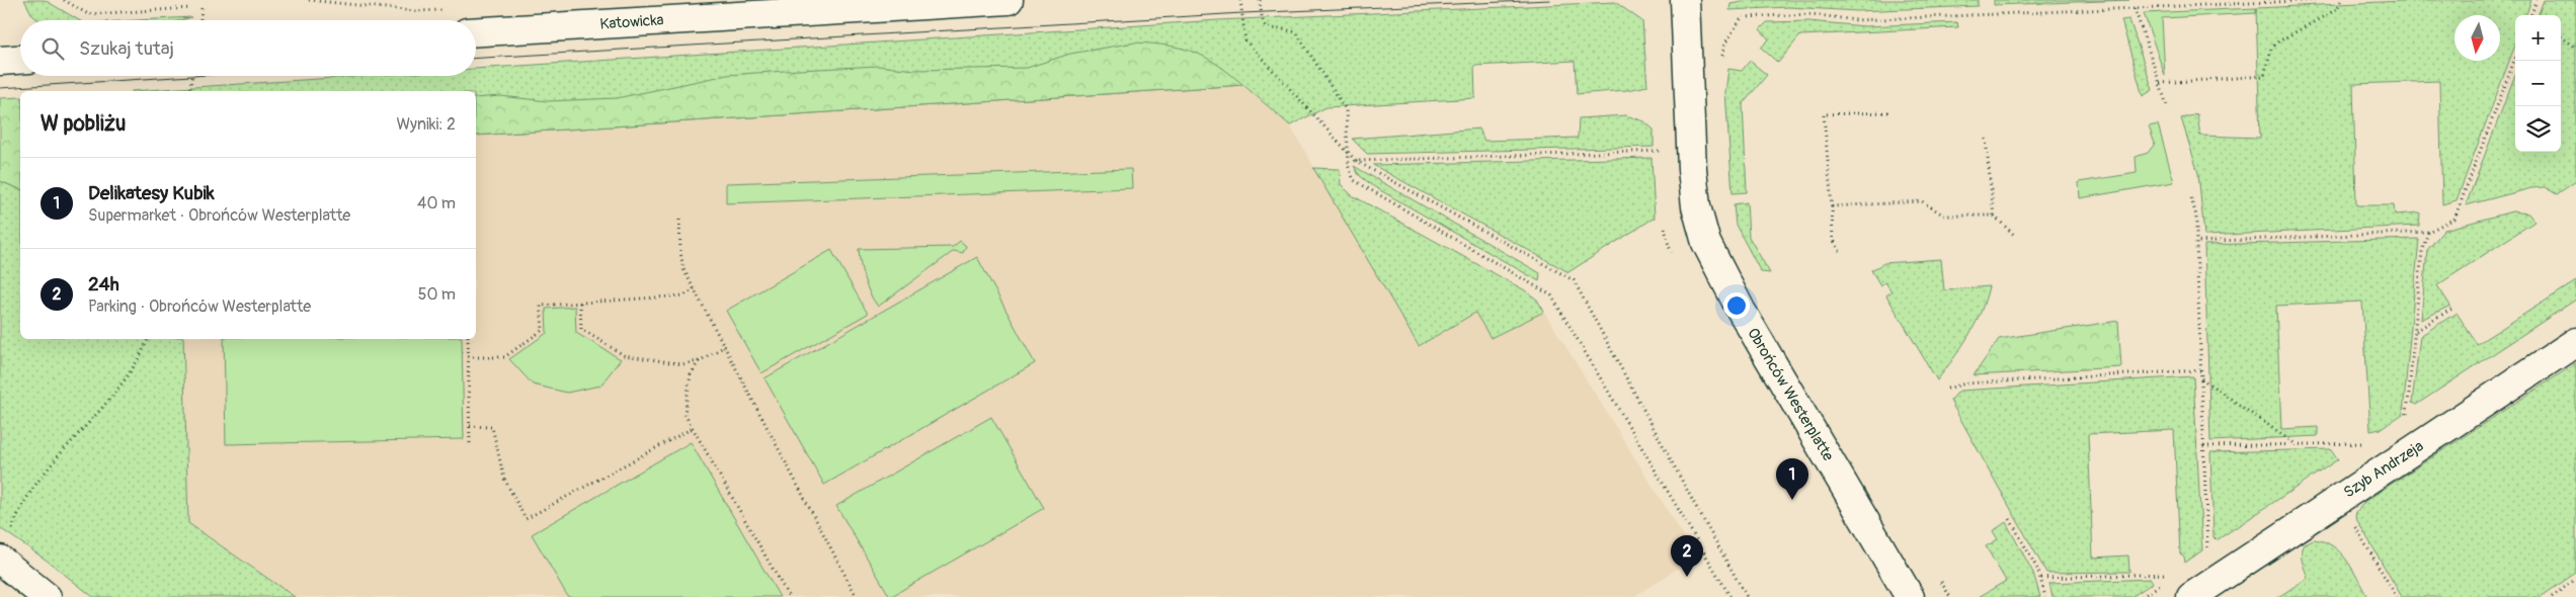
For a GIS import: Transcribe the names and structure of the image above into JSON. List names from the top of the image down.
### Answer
{
  "streets": {
    "street": ["Katowicka", "Obrońców Westerplatte", "Szyb Andrzeja"]
  },
  "north": "bottom",
  "page": {
    "map_buttons": ["+", "−"],
    "search": "Szukaj tutaj",
    "heading": ["W pobliżu", "Wyniki: 2"],
    "list": [
      {
        "mark": "1",
        "name": "Delikatesy Kubik",
        "note": "Supermarket · Obrońców Westerplatte",
        "value": "40 m"
      },
      {
        "mark": "2",
        "name": "24h",
        "note": "Parking · Obrońców Westerplatte",
        "value": "50 m"
      }
    ],
    "pins": ["1", "2"]
  }
}
